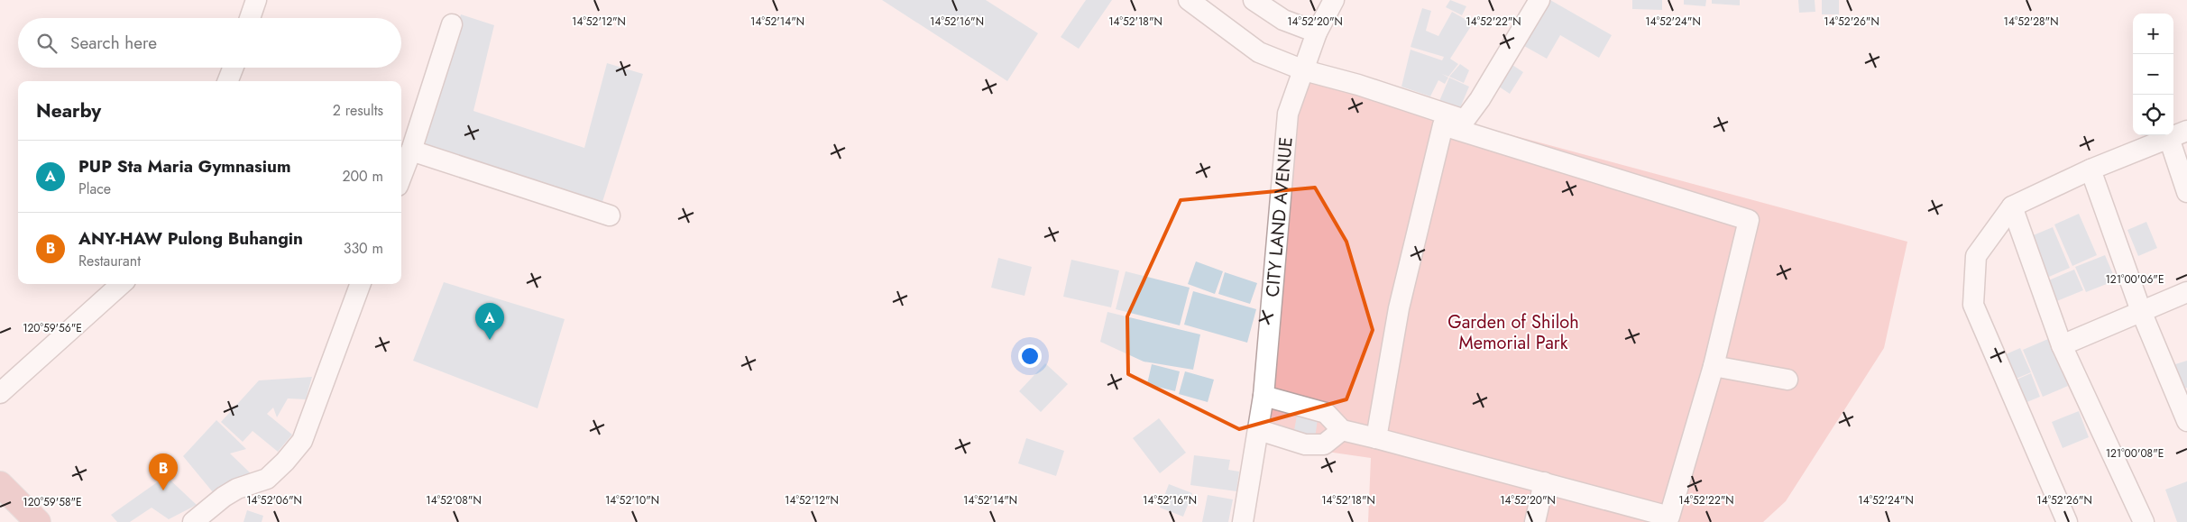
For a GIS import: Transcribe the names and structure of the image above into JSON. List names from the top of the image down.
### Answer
{
  "streets": {
    "street": ["CITY LAND AVENUE"]
  },
  "parks": ["Garden of Shiloh Memorial Park"],
  "page": {
    "map_buttons": ["+", "−"],
    "search": "Search here",
    "heading": ["Nearby", "2 results"],
    "list": [
      {
        "mark": "A",
        "name": "PUP Sta Maria Gymnasium",
        "note": "Place",
        "value": "200 m"
      },
      {
        "mark": "B",
        "name": "ANY-HAW Pulong Buhangin",
        "note": "Restaurant",
        "value": "330 m"
      }
    ],
    "pins": ["A", "B"]
  },
  "coordinates": [
    "14°52'12\"N",
    "14°52'14\"N",
    "14°52'16\"N",
    "14°52'18\"N",
    "14°52'20\"N",
    "14°52'22\"N",
    "14°52'24\"N",
    "14°52'26\"N",
    "14°52'28\"N",
    "121°00'06\"E",
    "120°59'56\"E",
    "121°00'08\"E",
    "14°52'06\"N",
    "14°52'08\"N",
    "14°52'10\"N",
    "120°59'58\"E"
  ]
}
